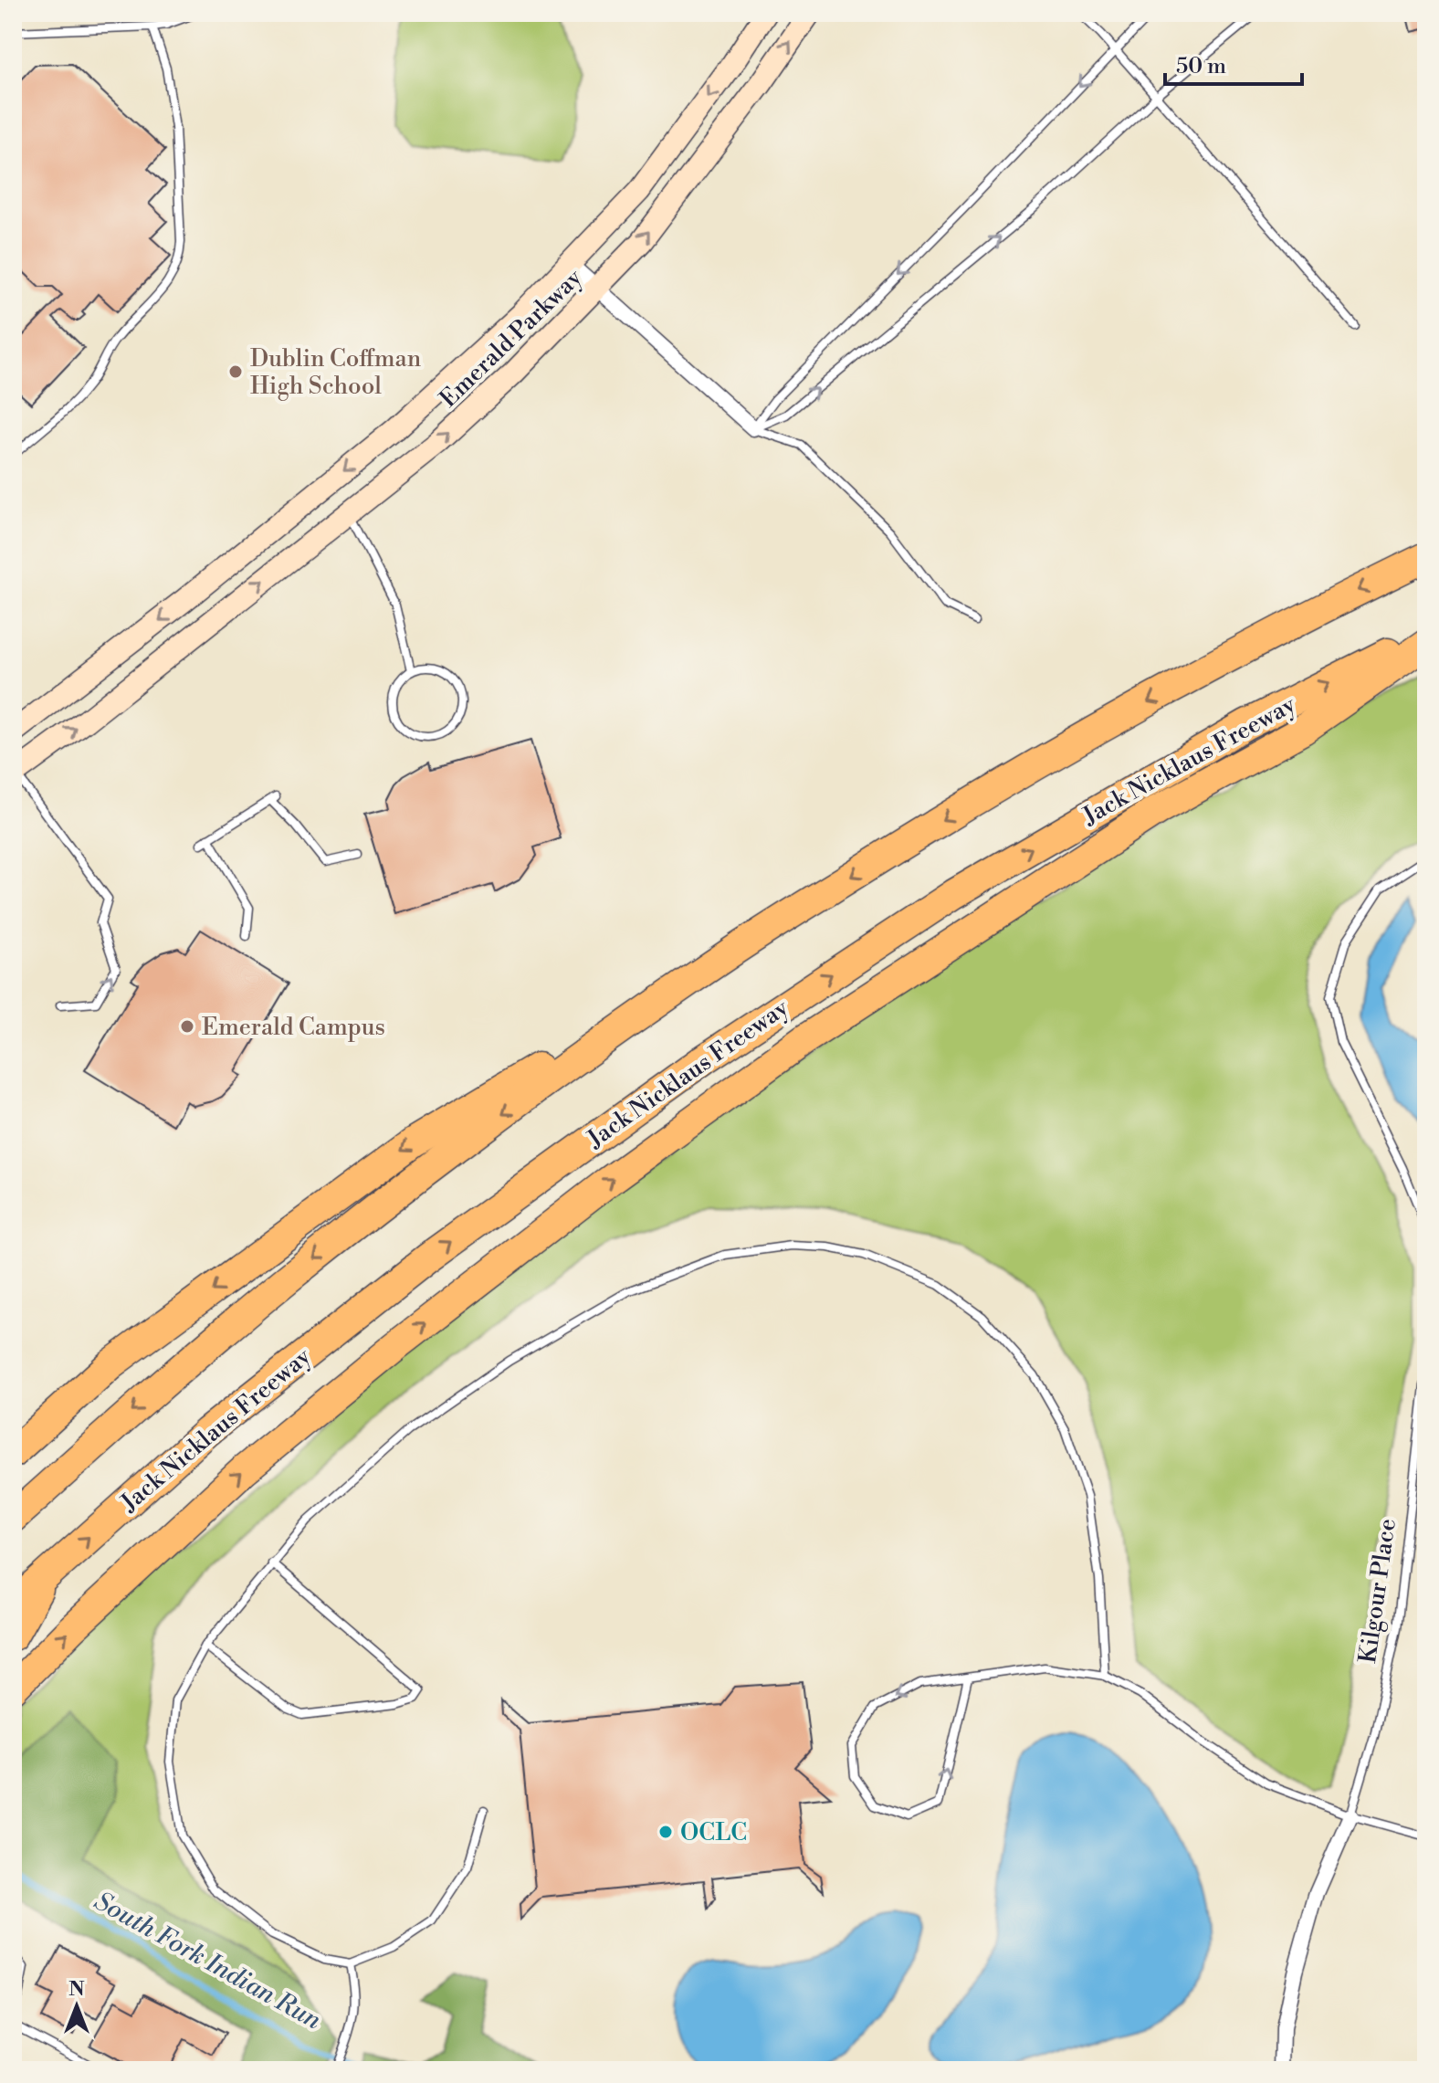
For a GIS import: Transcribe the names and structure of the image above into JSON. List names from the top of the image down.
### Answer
{
  "streets": {
    "highway": ["Jack Nicklaus Freeway"],
    "main road": ["Emerald Parkway"],
    "street": ["Kilgour Place"]
  },
  "water": ["South Fork Indian Run"],
  "places": ["Dublin Coffman High School", "Emerald Campus", "OCLC"],
  "scale_bar": "50 m",
  "north": "top"
}
